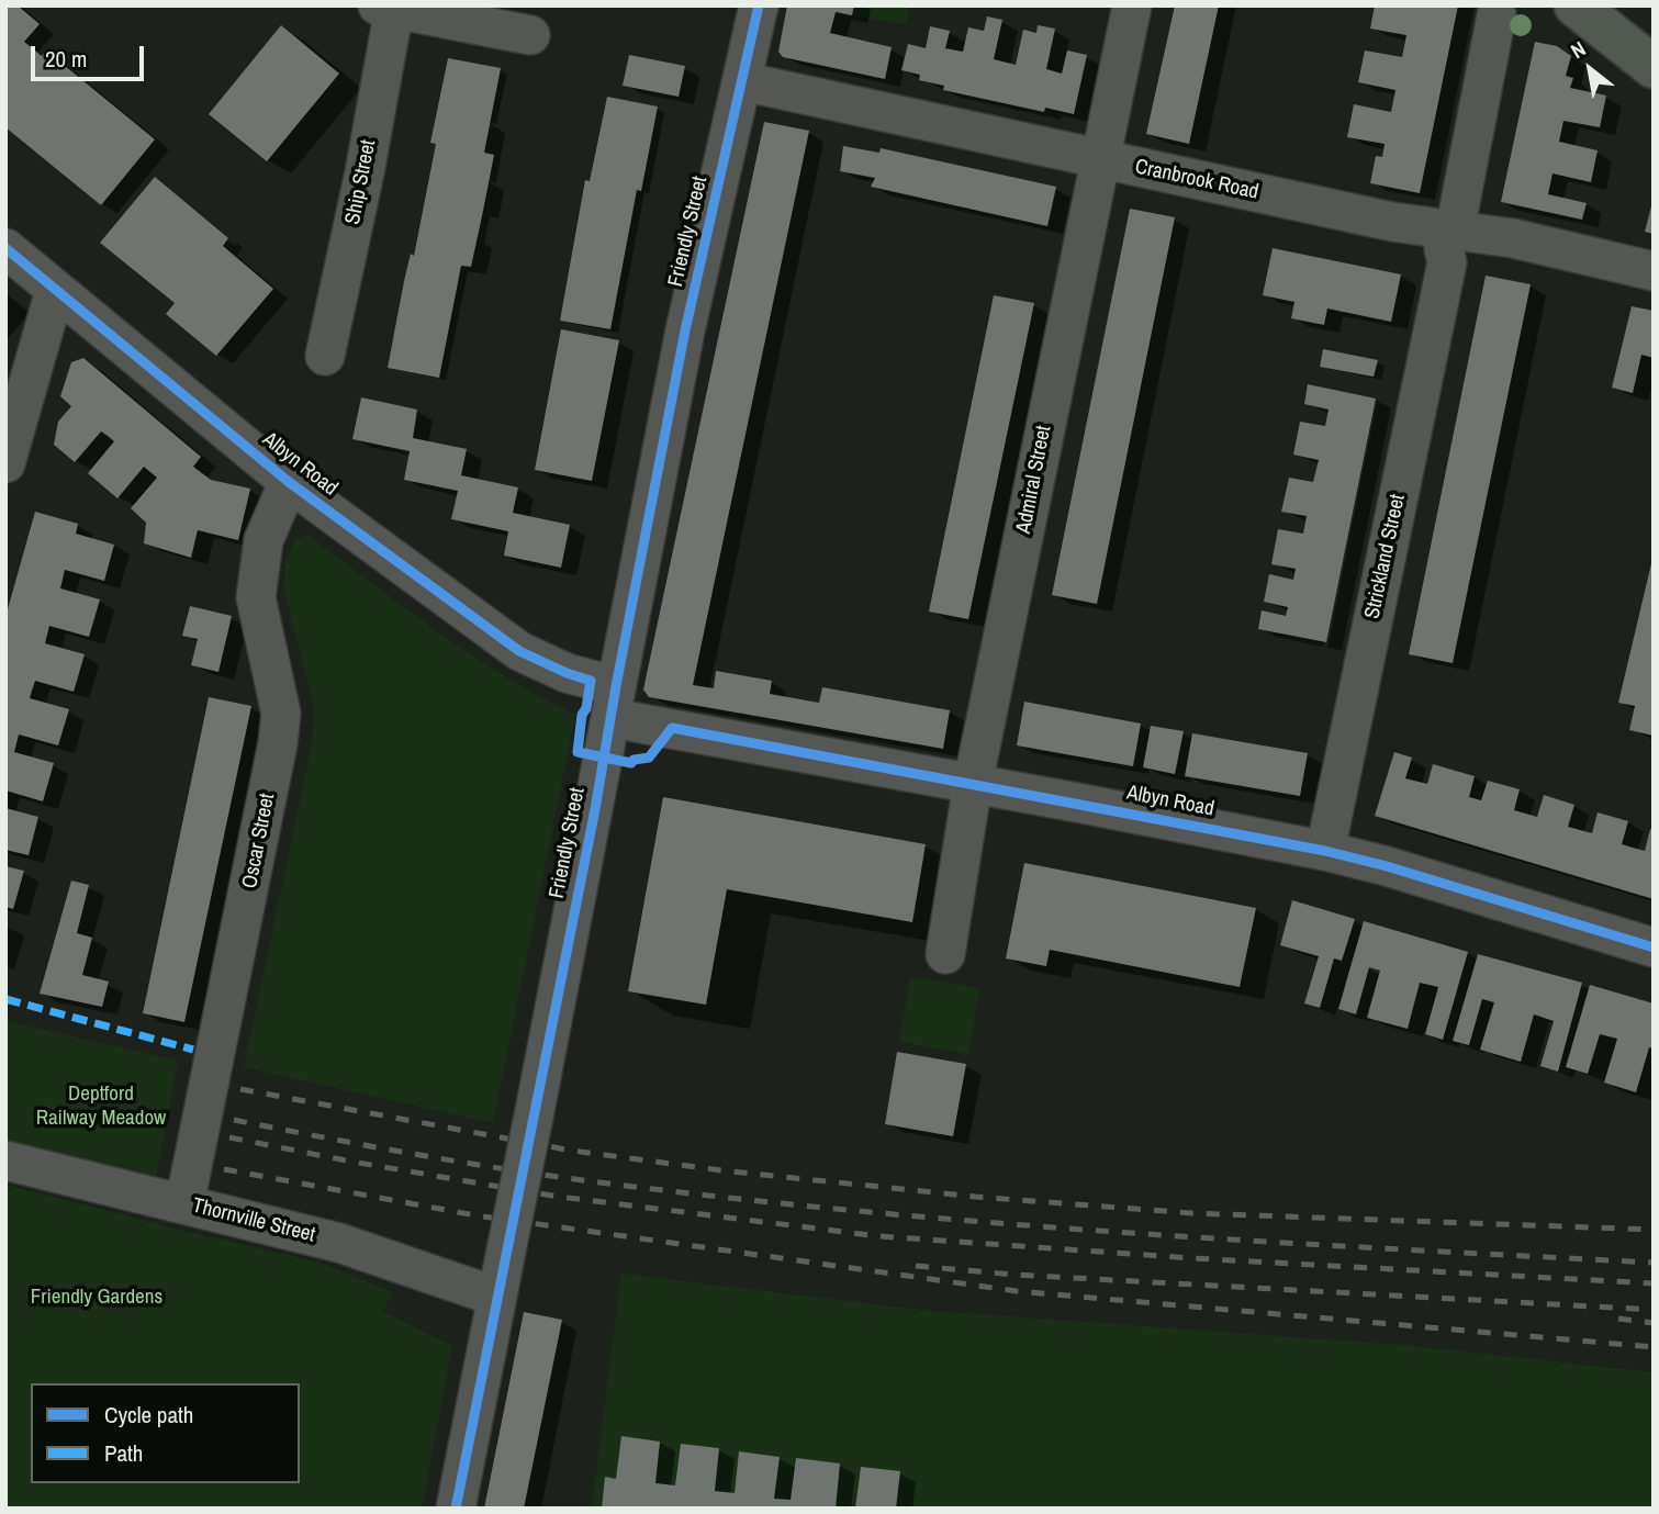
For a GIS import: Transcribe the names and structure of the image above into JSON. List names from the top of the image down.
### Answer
{
  "streets": {
    "street": [
      "Cranbrook Road",
      "Ship Street",
      "Friendly Street",
      "Albyn Road",
      "Admiral Street",
      "Strickland Street",
      "Oscar Street",
      "Thornville Street"
    ]
  },
  "crossings": [
    ["Cranbrook Road", "Friendly Street"],
    ["Cranbrook Road", "Admiral Street"],
    ["Cranbrook Road", "Strickland Street"],
    ["Friendly Street", "Albyn Road"],
    ["Friendly Street", "Thornville Street"],
    ["Albyn Road", "Admiral Street"],
    ["Albyn Road", "Strickland Street"],
    ["Albyn Road", "Oscar Street"],
    ["Oscar Street", "Thornville Street"]
  ],
  "parks": ["Deptford Railway Meadow", "Friendly Gardens"],
  "legend": ["Cycle path", "Path"],
  "scale_bar": "20 m",
  "north": "top left"
}
